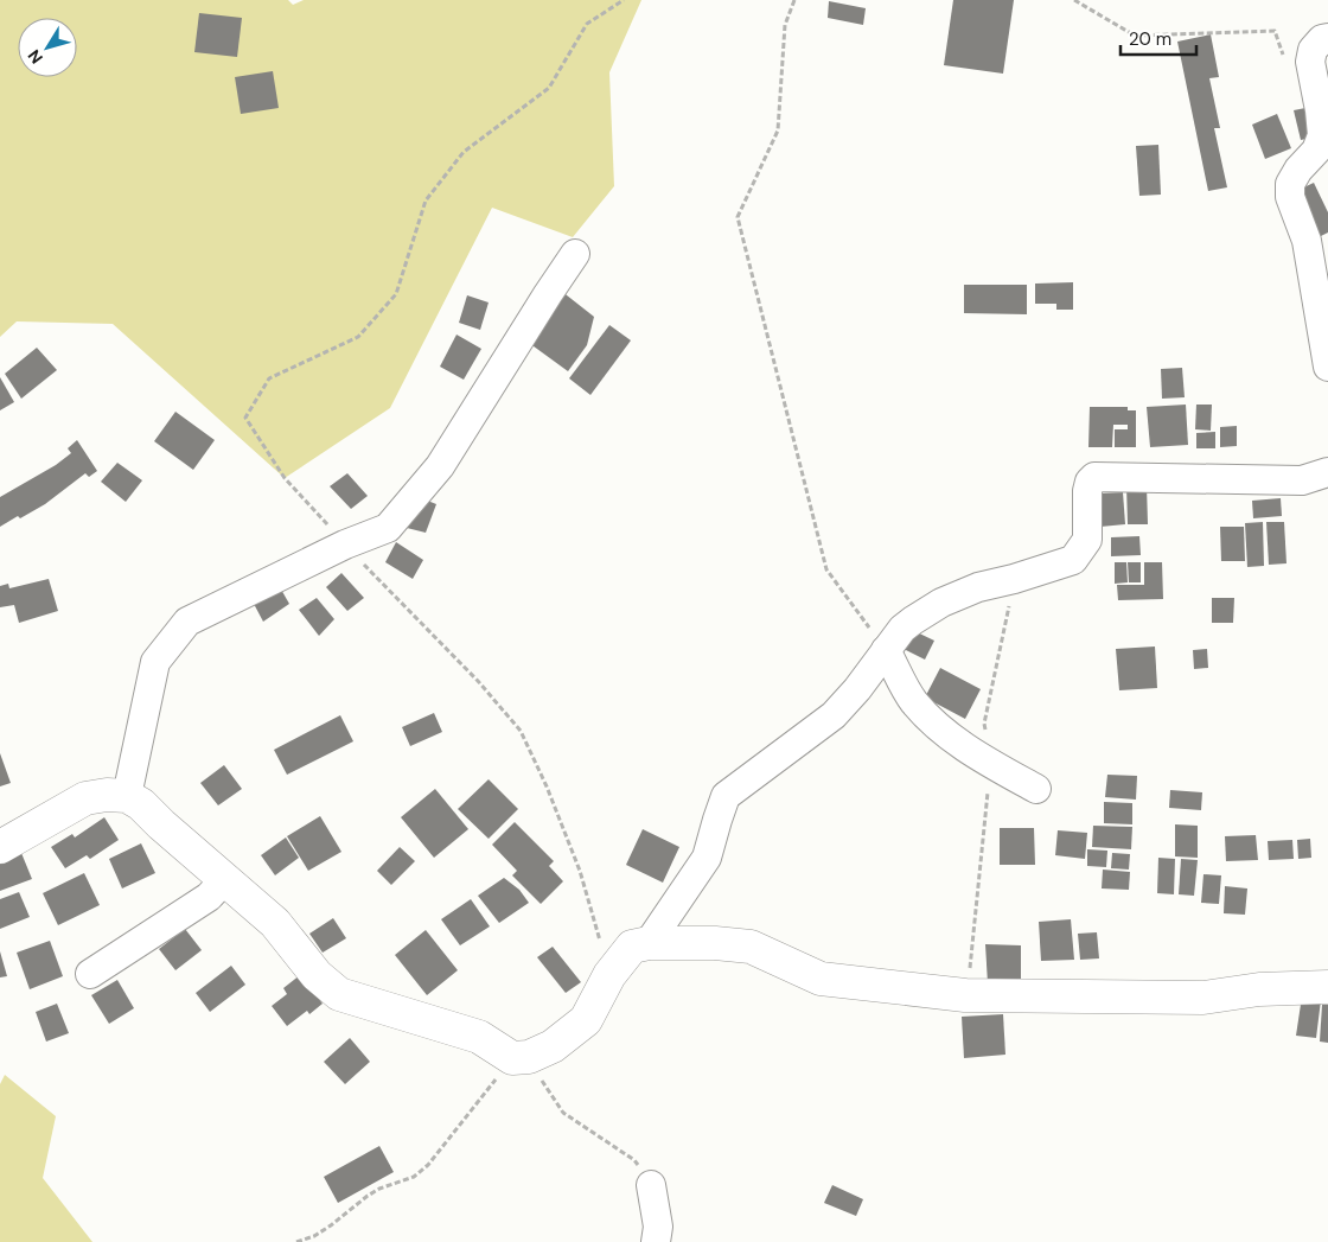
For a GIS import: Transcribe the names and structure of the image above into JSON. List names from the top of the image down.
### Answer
{
  "scale_bar": "20 m",
  "north": "bottom left"
}
